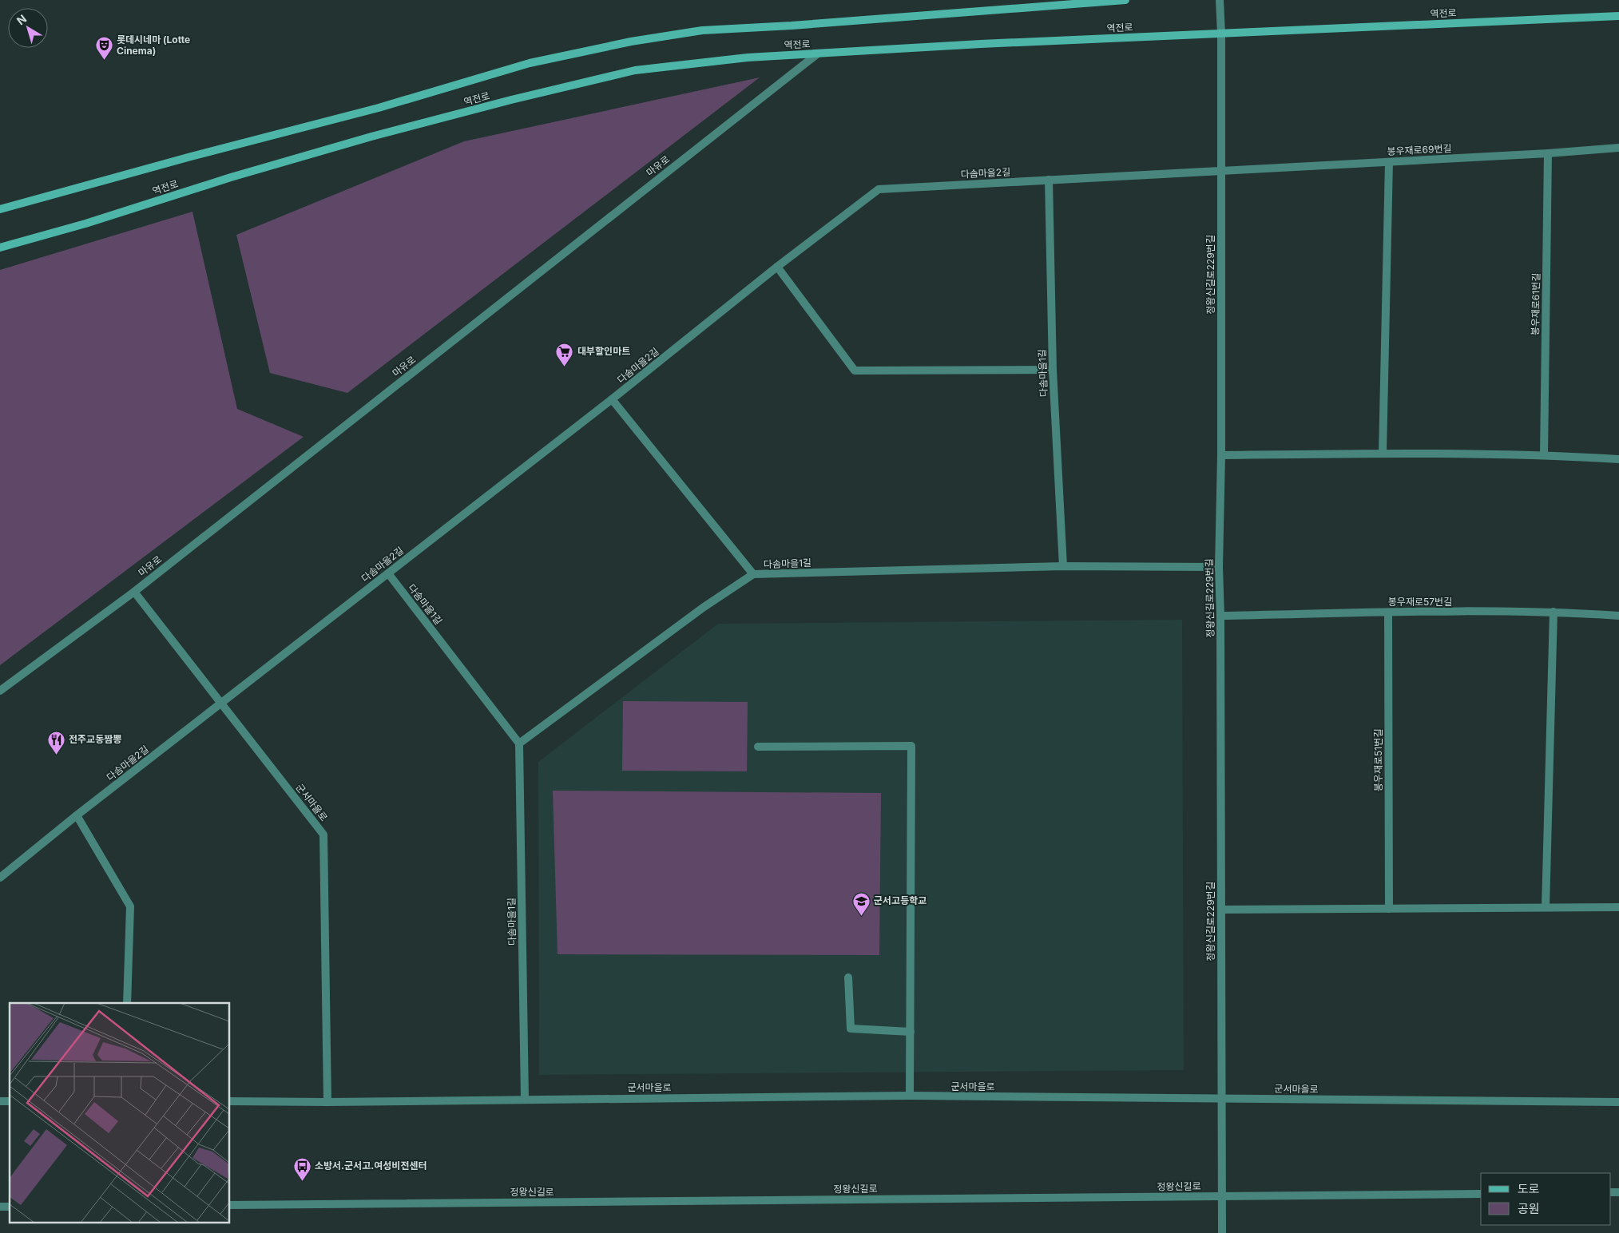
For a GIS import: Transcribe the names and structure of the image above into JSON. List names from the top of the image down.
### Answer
{
  "streets": {
    "main road": ["역전로"],
    "street": [
      "봉우재로69번길",
      "마유로",
      "다솜마을2길",
      "정왕신길로229번길",
      "봉우재로61번길",
      "다솜마을1길",
      "봉우재로57번길",
      "봉우재로51번길",
      "군서마을로",
      "정왕신길로"
    ]
  },
  "crossings": [
    ["역전로", "마유로"],
    ["역전로", "정왕신길로229번길"],
    ["봉우재로69번길", "다솜마을2길"],
    ["봉우재로69번길", "정왕신길로229번길"],
    ["봉우재로69번길", "봉우재로61번길"],
    ["마유로", "군서마을로"],
    ["다솜마을2길", "정왕신길로229번길"],
    ["다솜마을2길", "다솜마을1길"],
    ["다솜마을2길", "군서마을로"],
    ["정왕신길로229번길", "다솜마을1길"],
    ["정왕신길로229번길", "봉우재로57번길"],
    ["정왕신길로229번길", "군서마을로"],
    ["정왕신길로229번길", "정왕신길로"],
    ["다솜마을1길", "군서마을로"],
    ["봉우재로57번길", "봉우재로51번길"]
  ],
  "places": {
    "theatre": ["롯데시네마 (Lotte Cinema)"],
    "supermarket": ["대부할인마트"],
    "restaurant": ["전주교동짬뽕"],
    "school or university": ["군서고등학교"],
    "bus stop": ["소방서.군서고.여성비전센터"]
  },
  "legend": ["도로", "공원"],
  "north": "top left"
}
